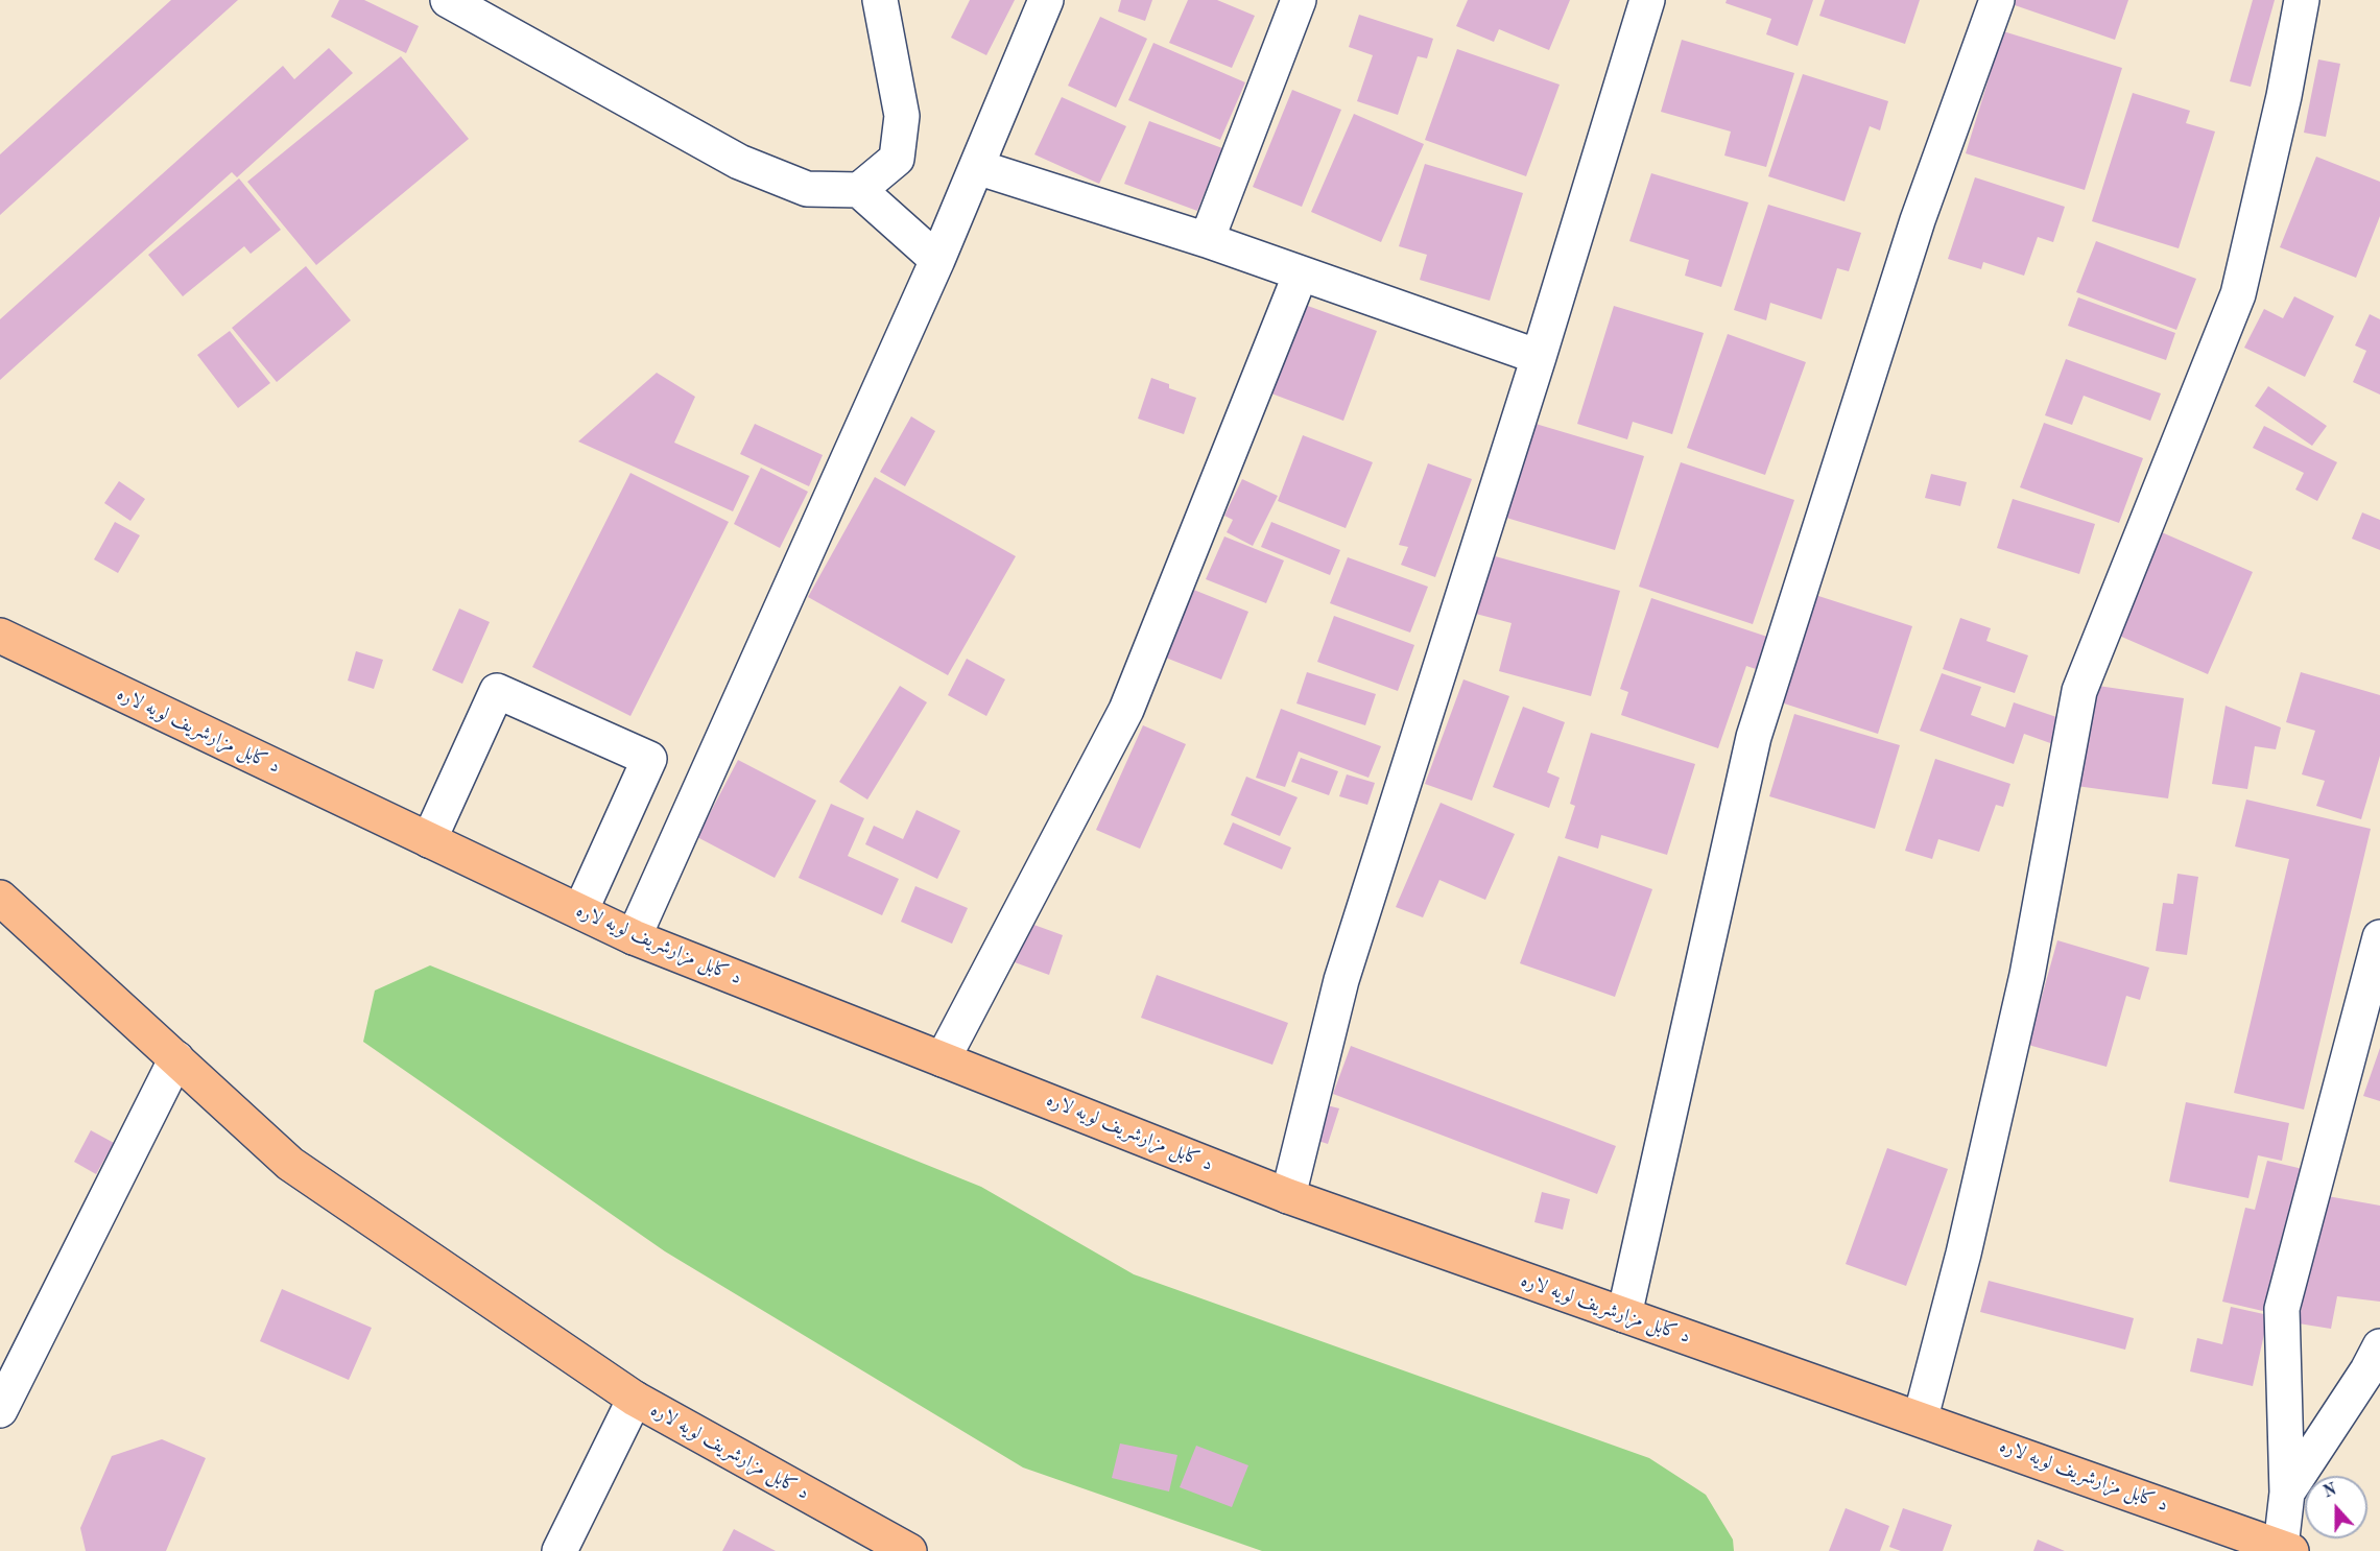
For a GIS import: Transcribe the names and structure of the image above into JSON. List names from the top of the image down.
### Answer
{
  "streets": {
    "highway": ["د کابل مزارشریف لویه لاره"]
  },
  "north": "top"
}
